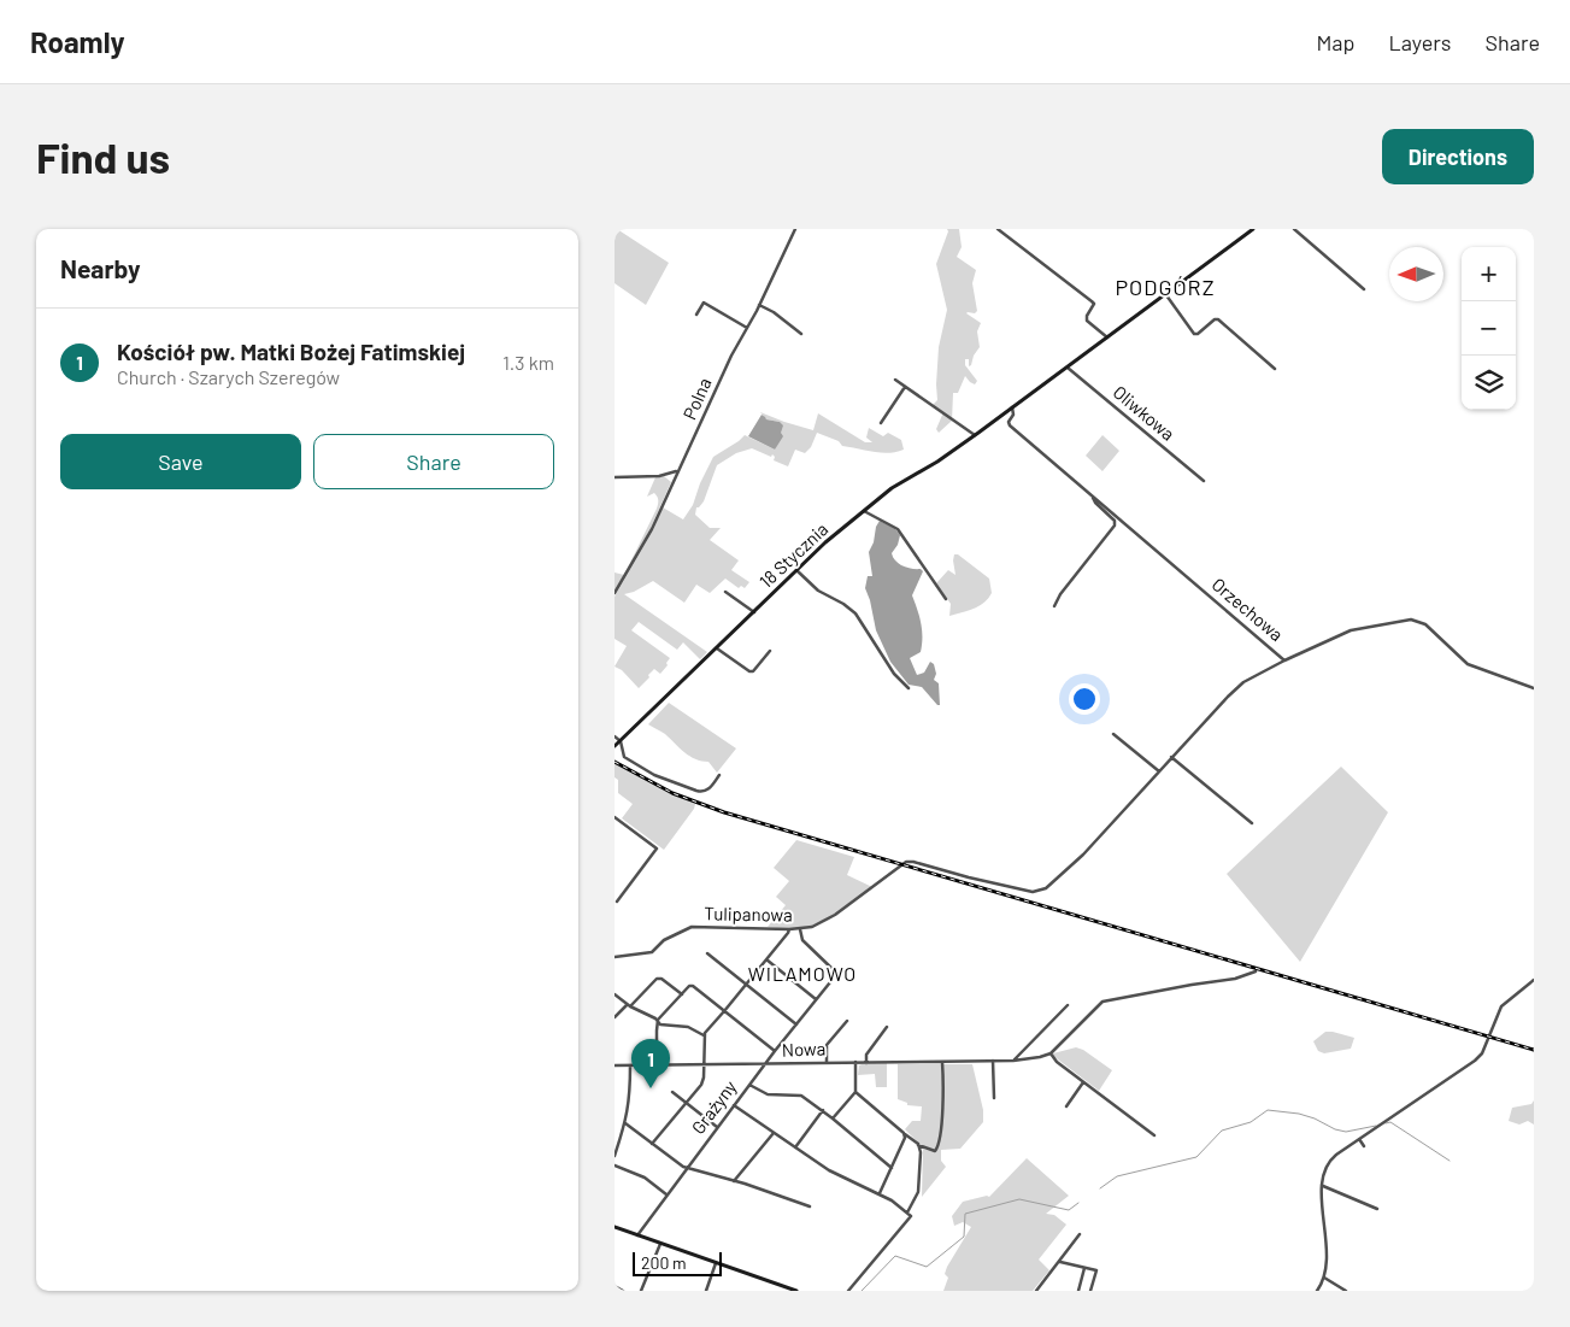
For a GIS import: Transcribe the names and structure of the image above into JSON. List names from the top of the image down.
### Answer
{
  "streets": {
    "street": [
      "Polna",
      "Oliwkowa",
      "18 Stycznia",
      "Orzechowa",
      "Tulipanowa",
      "Nowa",
      "Grażyny"
    ]
  },
  "crossings": [
    ["Oliwkowa", "18 Stycznia"],
    ["18 Stycznia", "Orzechowa"],
    ["Orzechowa", "Tulipanowa"],
    ["Tulipanowa", "Grażyny"],
    ["Nowa", "Grażyny"]
  ],
  "districts": ["PODGÓRZ", "WILAMOWO"],
  "scale_bar": "200 m",
  "north": "left",
  "page": {
    "header": "Roamly",
    "nav": ["Map", "Layers", "Share"],
    "buttons": [
      "Directions",
      ["Save", "Share"]
    ],
    "title": "Find us",
    "heading": "Nearby",
    "map_buttons": ["+", "−"],
    "list": [
      {
        "mark": "1",
        "name": "Kościół pw. Matki Bożej Fatimskiej",
        "note": "Church · Szarych Szeregów",
        "value": "1.3 km"
      }
    ],
    "pins": "1",
    "scale": "200 m"
  }
}
